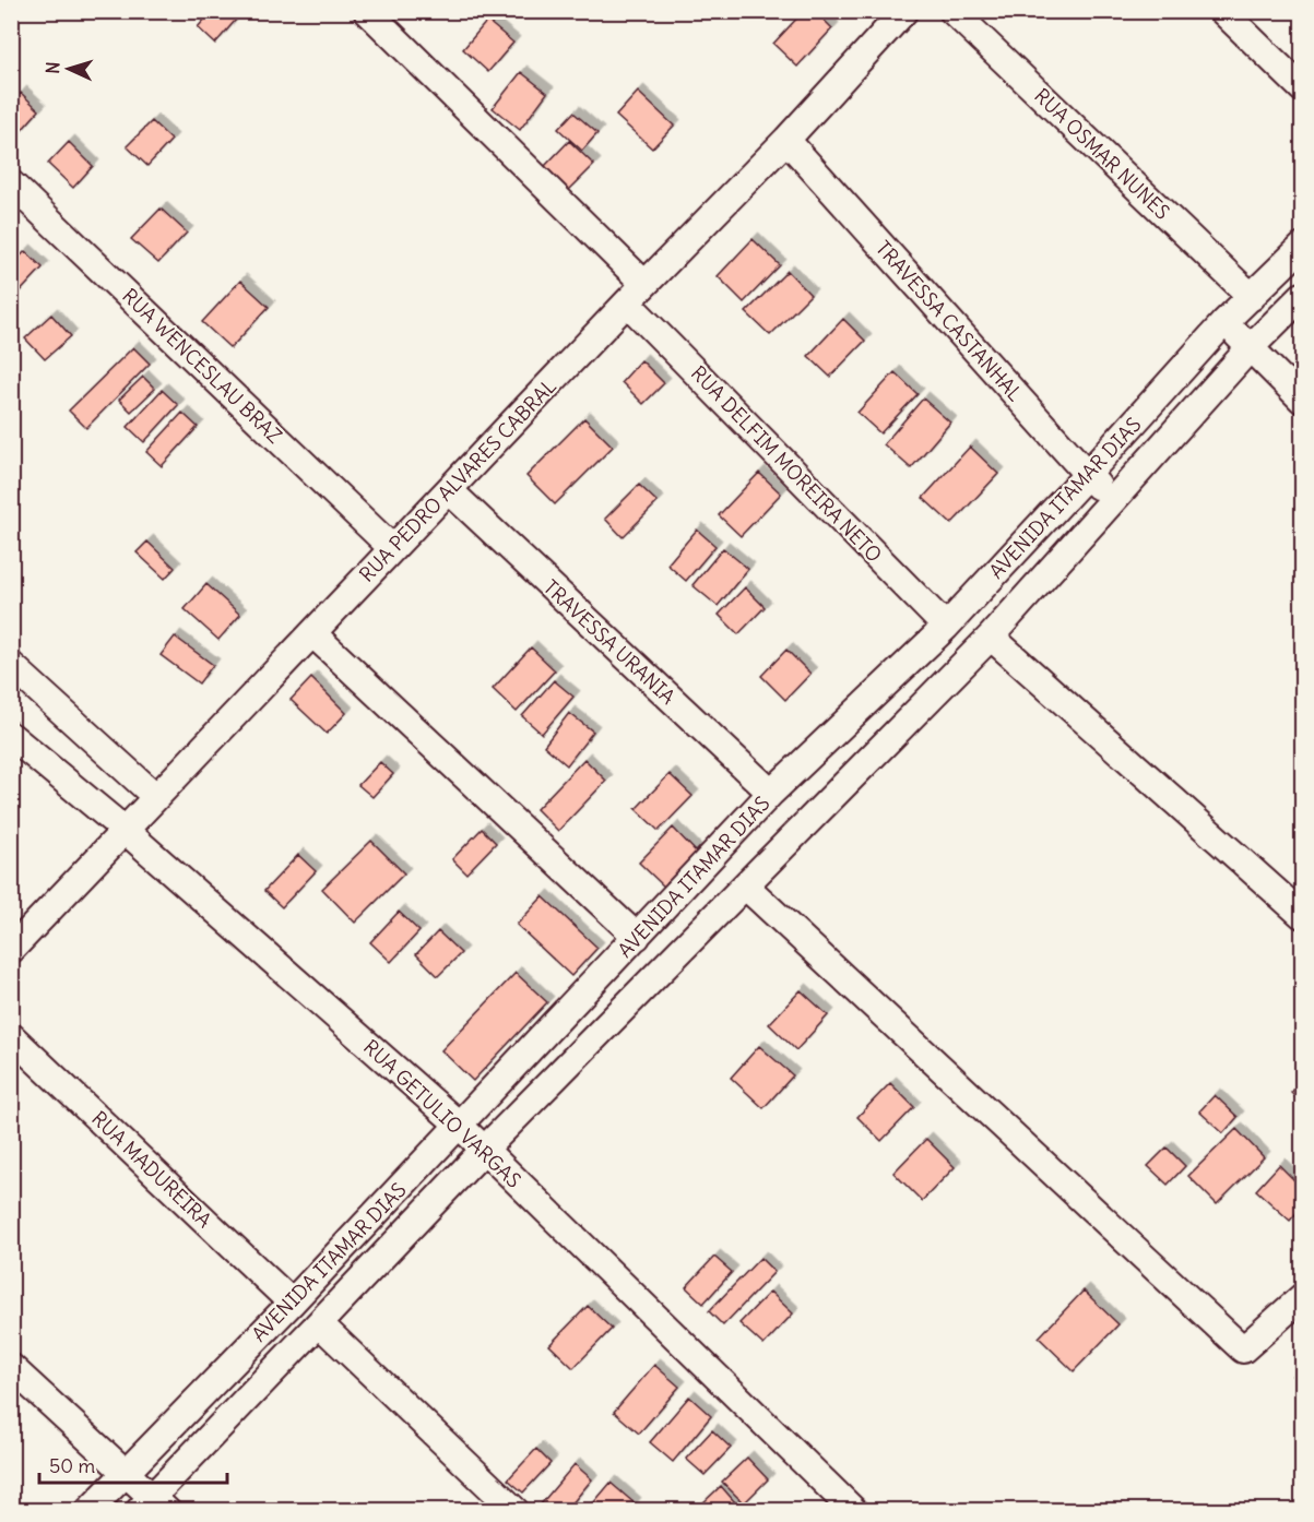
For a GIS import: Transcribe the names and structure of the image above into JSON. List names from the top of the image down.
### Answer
{
  "streets": {
    "street": [
      "RUA OSMAR NUNES",
      "TRAVESSA CASTANHAL",
      "RUA WENCESLAU BRAZ",
      "RUA DELFIM MOREIRA NETO",
      "RUA PEDRO ALVARES CABRAL",
      "AVENIDA ITAMAR DIAS",
      "TRAVESSA URANIA",
      "RUA GETULIO VARGAS",
      "RUA MADUREIRA"
    ]
  },
  "crossings": [
    ["RUA OSMAR NUNES", "AVENIDA ITAMAR DIAS"],
    ["TRAVESSA CASTANHAL", "RUA PEDRO ALVARES CABRAL"],
    ["TRAVESSA CASTANHAL", "AVENIDA ITAMAR DIAS"],
    ["RUA WENCESLAU BRAZ", "RUA PEDRO ALVARES CABRAL"],
    ["RUA DELFIM MOREIRA NETO", "RUA PEDRO ALVARES CABRAL"],
    ["RUA DELFIM MOREIRA NETO", "AVENIDA ITAMAR DIAS"],
    ["RUA PEDRO ALVARES CABRAL", "TRAVESSA URANIA"],
    ["RUA PEDRO ALVARES CABRAL", "RUA GETULIO VARGAS"],
    ["AVENIDA ITAMAR DIAS", "TRAVESSA URANIA"],
    ["AVENIDA ITAMAR DIAS", "RUA GETULIO VARGAS"],
    ["AVENIDA ITAMAR DIAS", "RUA MADUREIRA"]
  ],
  "scale_bar": "50 m",
  "north": "left"
}
